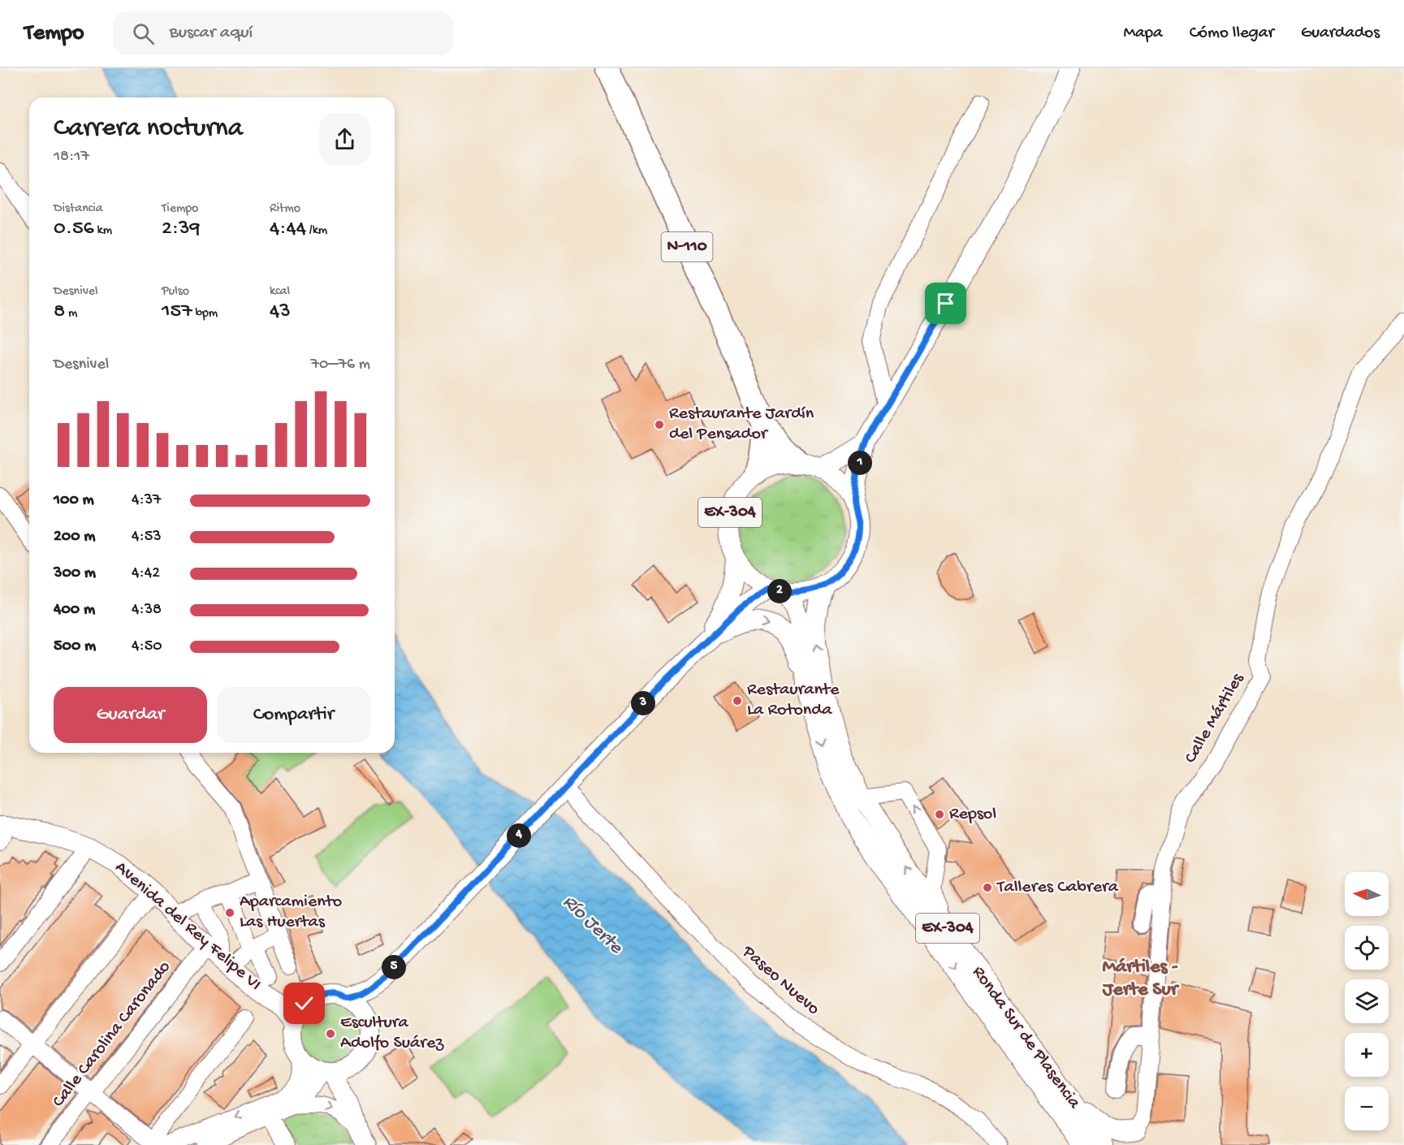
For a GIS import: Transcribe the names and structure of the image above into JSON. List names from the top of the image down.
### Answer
{
  "streets": {
    "highway": ["N-110"],
    "main road": ["EX-304", "Avenida del Rey Felipe VI", "Ronda Sur de Plasencia"],
    "street": ["Calle Mártiles", "Paseo Nuevo", "Calle Carolina Caronado"]
  },
  "crossings": [
    ["N-110", "Ronda Sur de Plasencia"],
    ["Avenida del Rey Felipe VI", "Calle Carolina Caronado"]
  ],
  "districts": ["Mártiles - Jerte Sur"],
  "water": ["Río Jerte"],
  "places": [
    "Restaurante Jardín del Pensador",
    "Restaurante La Rotonda",
    "Repsol",
    "Talleres Cabrera",
    "Aparcamiento Las Huertas",
    "Escultura Adolfo Suárez"
  ],
  "north": "left",
  "page": {
    "header": "Tempo",
    "search": "Buscar aquí",
    "nav": ["Mapa", "Cómo llegar", "Guardados"],
    "heading": ["Carrera nocturna", "18:17"],
    "stats": [
      ["Distancia", "0.56 km"],
      ["Tiempo", "2:39"],
      ["Ritmo", "4:44 /km"],
      ["Desnivel", "8 m"],
      ["Pulso", "157 bpm"],
      ["kcal", "43"]
    ],
    "chart": ["Desnivel", "70–76 m"],
    "pins": [
      "1",
      "2",
      "3",
      "4",
      "5"
    ],
    "list": [
      {
        "name": "100 m",
        "note": "4:37"
      },
      {
        "name": "200 m",
        "note": "4:53"
      },
      {
        "name": "300 m",
        "note": "4:42"
      },
      {
        "name": "400 m",
        "note": "4:38"
      },
      {
        "name": "500 m",
        "note": "4:50"
      }
    ],
    "buttons": ["Guardar", "Compartir"],
    "map_buttons": ["+", "−"]
  }
}
